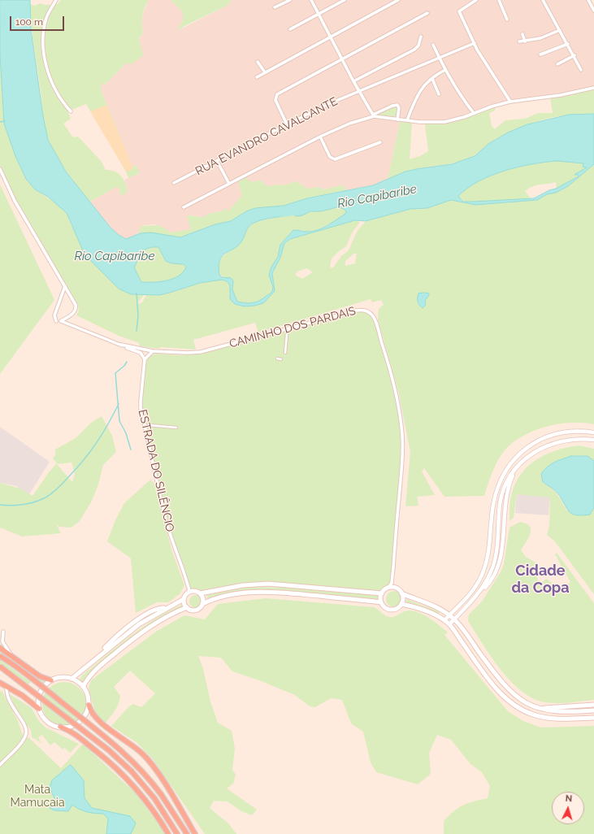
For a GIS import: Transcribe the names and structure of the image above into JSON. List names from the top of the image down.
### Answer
{
  "streets": {
    "street": ["RUA EVANDRO CAVALCANTE", "CAMINHO DOS PARDAIS", "ESTRADA DO SILÊNCIO"]
  },
  "districts": ["Cidade da Copa"],
  "water": ["Rio Capibaribe"],
  "parks": ["Mata Mamucaia"],
  "scale_bar": "100 m",
  "north": "top"
}
